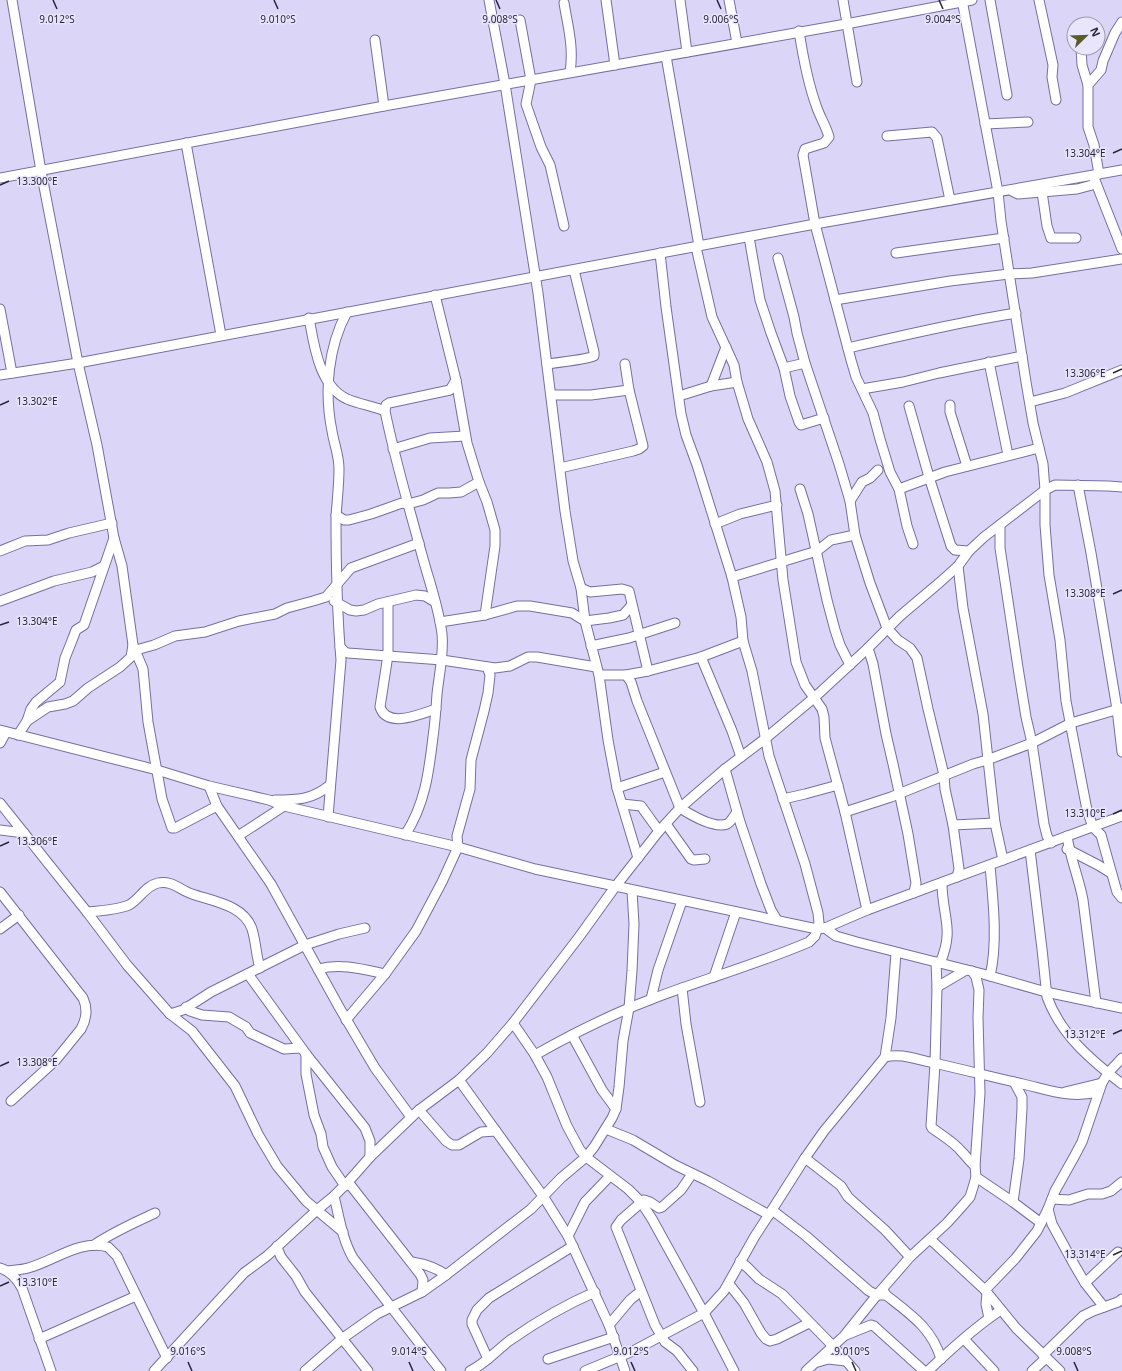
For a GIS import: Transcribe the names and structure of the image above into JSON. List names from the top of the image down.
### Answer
{
  "north": "top right",
  "coordinates": [
    "9.012°S",
    "9.010°S",
    "9.008°S",
    "9.006°S",
    "9.004°S",
    "13.304°E",
    "13.300°E",
    "13.306°E",
    "13.302°E",
    "13.308°E",
    "13.310°E",
    "13.312°E",
    "13.314°E",
    "9.016°S",
    "9.014°S"
  ]
}
